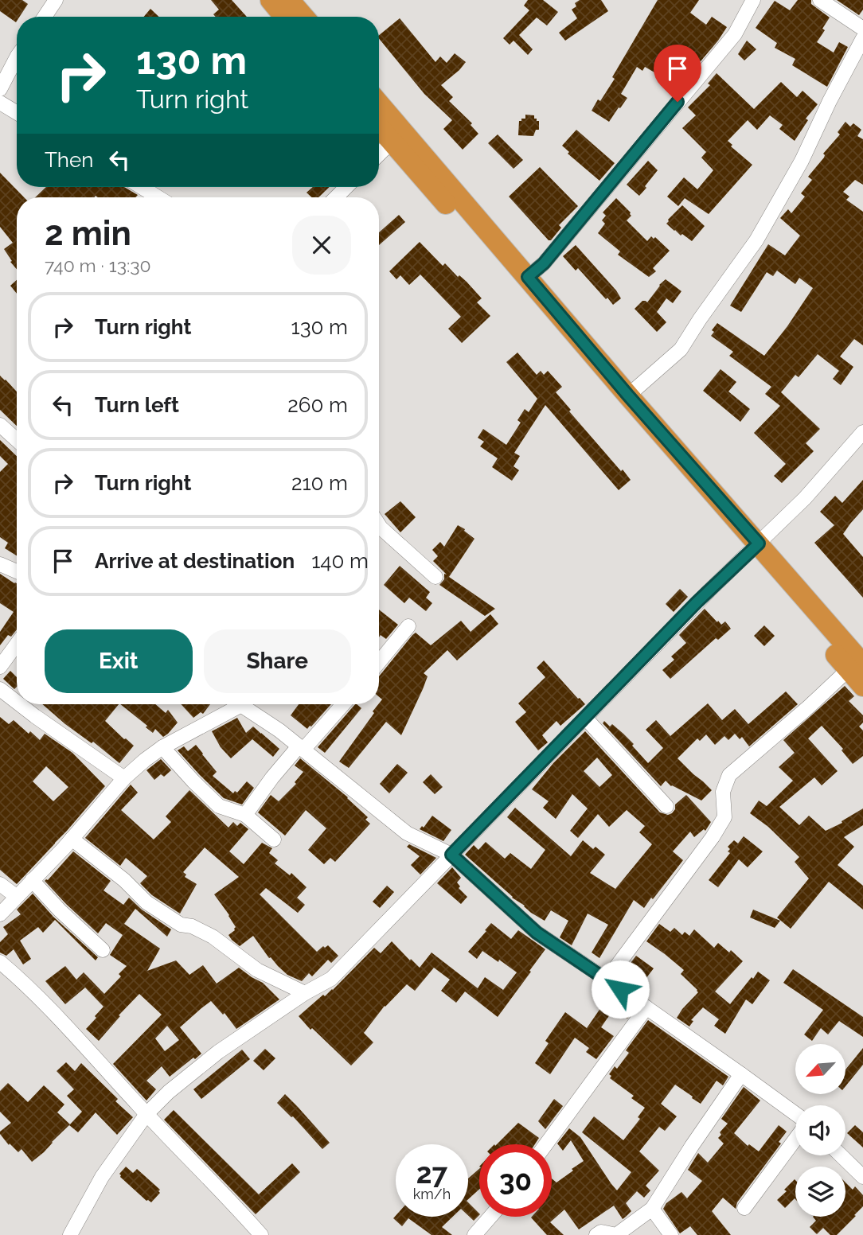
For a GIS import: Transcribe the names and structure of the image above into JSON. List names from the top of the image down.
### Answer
{
  "north": "bottom left",
  "page": {
    "turn": ["130 m", "Turn right"],
    "then": "Then",
    "heading": ["2 min", "740 m · 13:30"],
    "list": [
      {
        "name": "Turn right",
        "value": "130 m"
      },
      {
        "name": "Turn left",
        "value": "260 m"
      },
      {
        "name": "Turn right",
        "value": "210 m"
      },
      {
        "name": "Arrive at destination",
        "value": "140 m"
      }
    ],
    "buttons": ["Exit", "Share"],
    "speed": "27 km/h",
    "limit": "30"
  }
}
